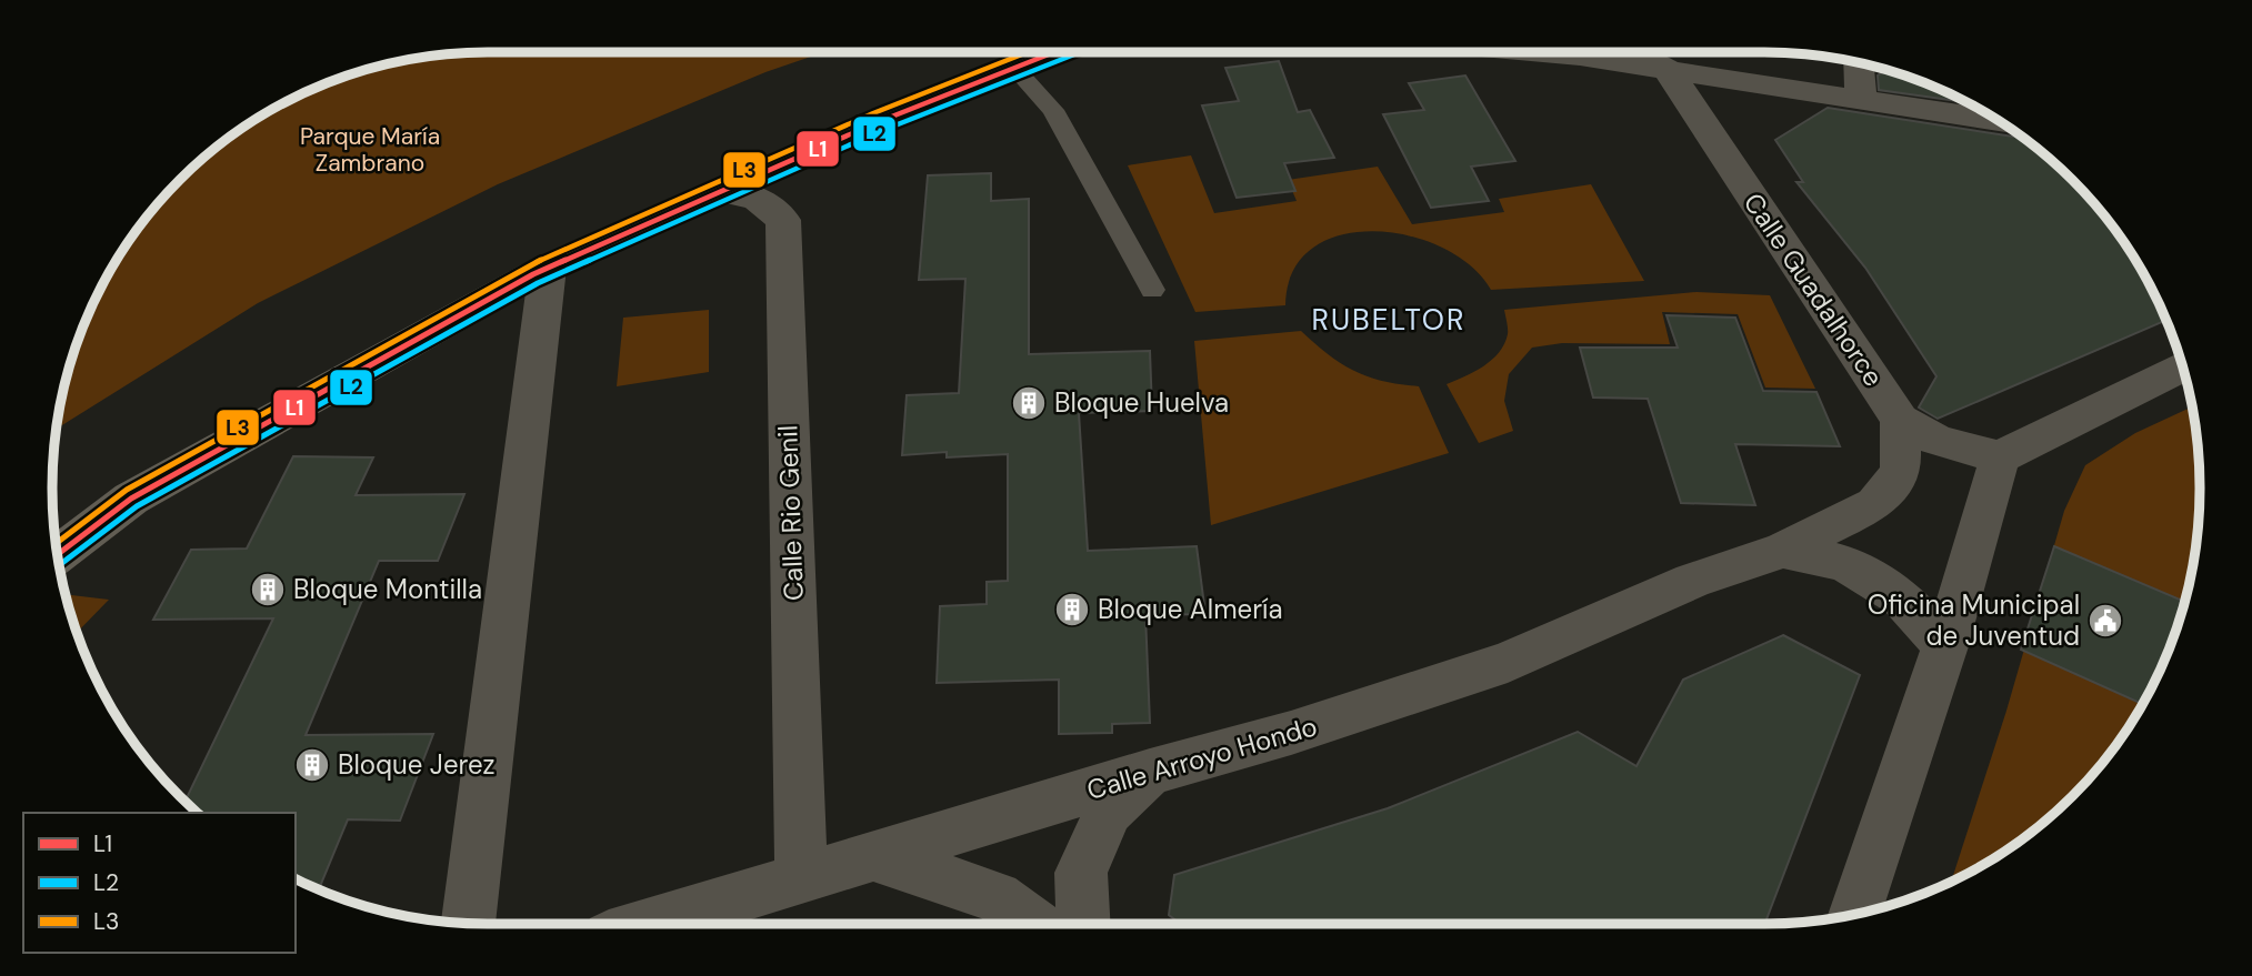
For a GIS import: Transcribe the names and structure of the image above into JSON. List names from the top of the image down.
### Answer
{
  "streets": {
    "street": ["Calle Guadalhorce", "Calle Rio Genil", "Calle Arroyo Hondo"]
  },
  "crossings": [
    ["Calle Guadalhorce", "Calle Arroyo Hondo"],
    ["Calle Rio Genil", "Calle Arroyo Hondo"]
  ],
  "districts": ["RUBELTOR"],
  "parks": ["Parque María Zambrano"],
  "places": {
    "building": [
      "Bloque Huelva",
      "Bloque Montilla",
      "Bloque Almería",
      "Bloque Jerez"
    ],
    "public building": ["Oficina Municipal de Juventud"]
  },
  "lines": ["transit line L1", "transit line L2", "transit line L3"],
  "legend": ["L1", "L2", "L3"]
}
